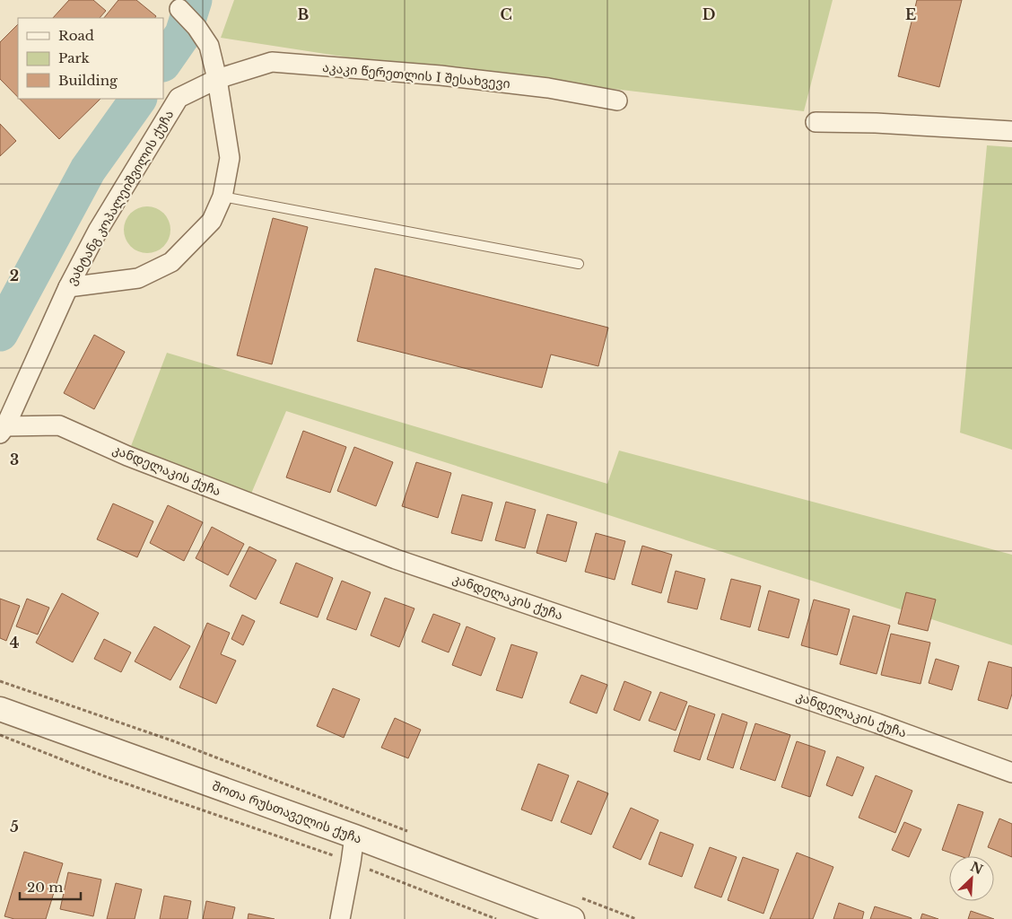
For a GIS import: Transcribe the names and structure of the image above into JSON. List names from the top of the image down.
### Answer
{
  "streets": {
    "street": [
      "აკაკი წერეთლის I შესახვევი",
      "ვახტანგ კოპალეიშვილის ქუჩა",
      "კანდელაკის ქუჩა",
      "შოთა რუსთაველის ქუჩა"
    ]
  },
  "crossings": [
    ["აკაკი წერეთლის I შესახვევი", "ვახტანგ კოპალეიშვილის ქუჩა"],
    ["ვახტანგ კოპალეიშვილის ქუჩა", "კანდელაკის ქუჩა"]
  ],
  "legend": ["Road", "Park", "Building"],
  "scale_bar": "20 m",
  "north": "top right",
  "grid": {
    "columns": [
      "B",
      "C",
      "D",
      "E"
    ],
    "rows": [
      "2",
      "3",
      "4",
      "5"
    ]
  }
}
